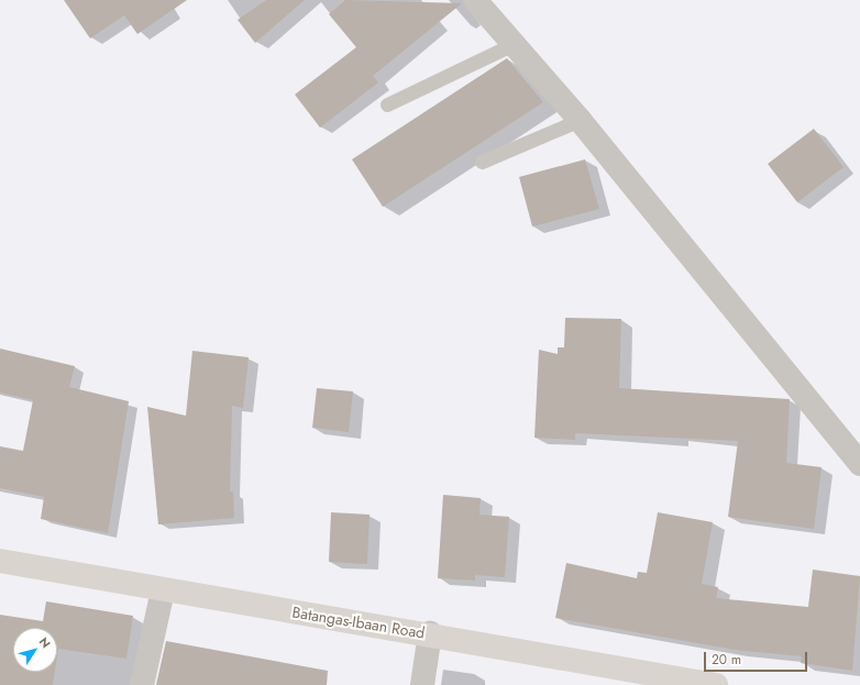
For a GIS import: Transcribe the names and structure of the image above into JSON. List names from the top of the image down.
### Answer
{
  "streets": {
    "main road": ["Batangas-Ibaan Road"]
  },
  "scale_bar": "20 m",
  "north": "top right"
}
